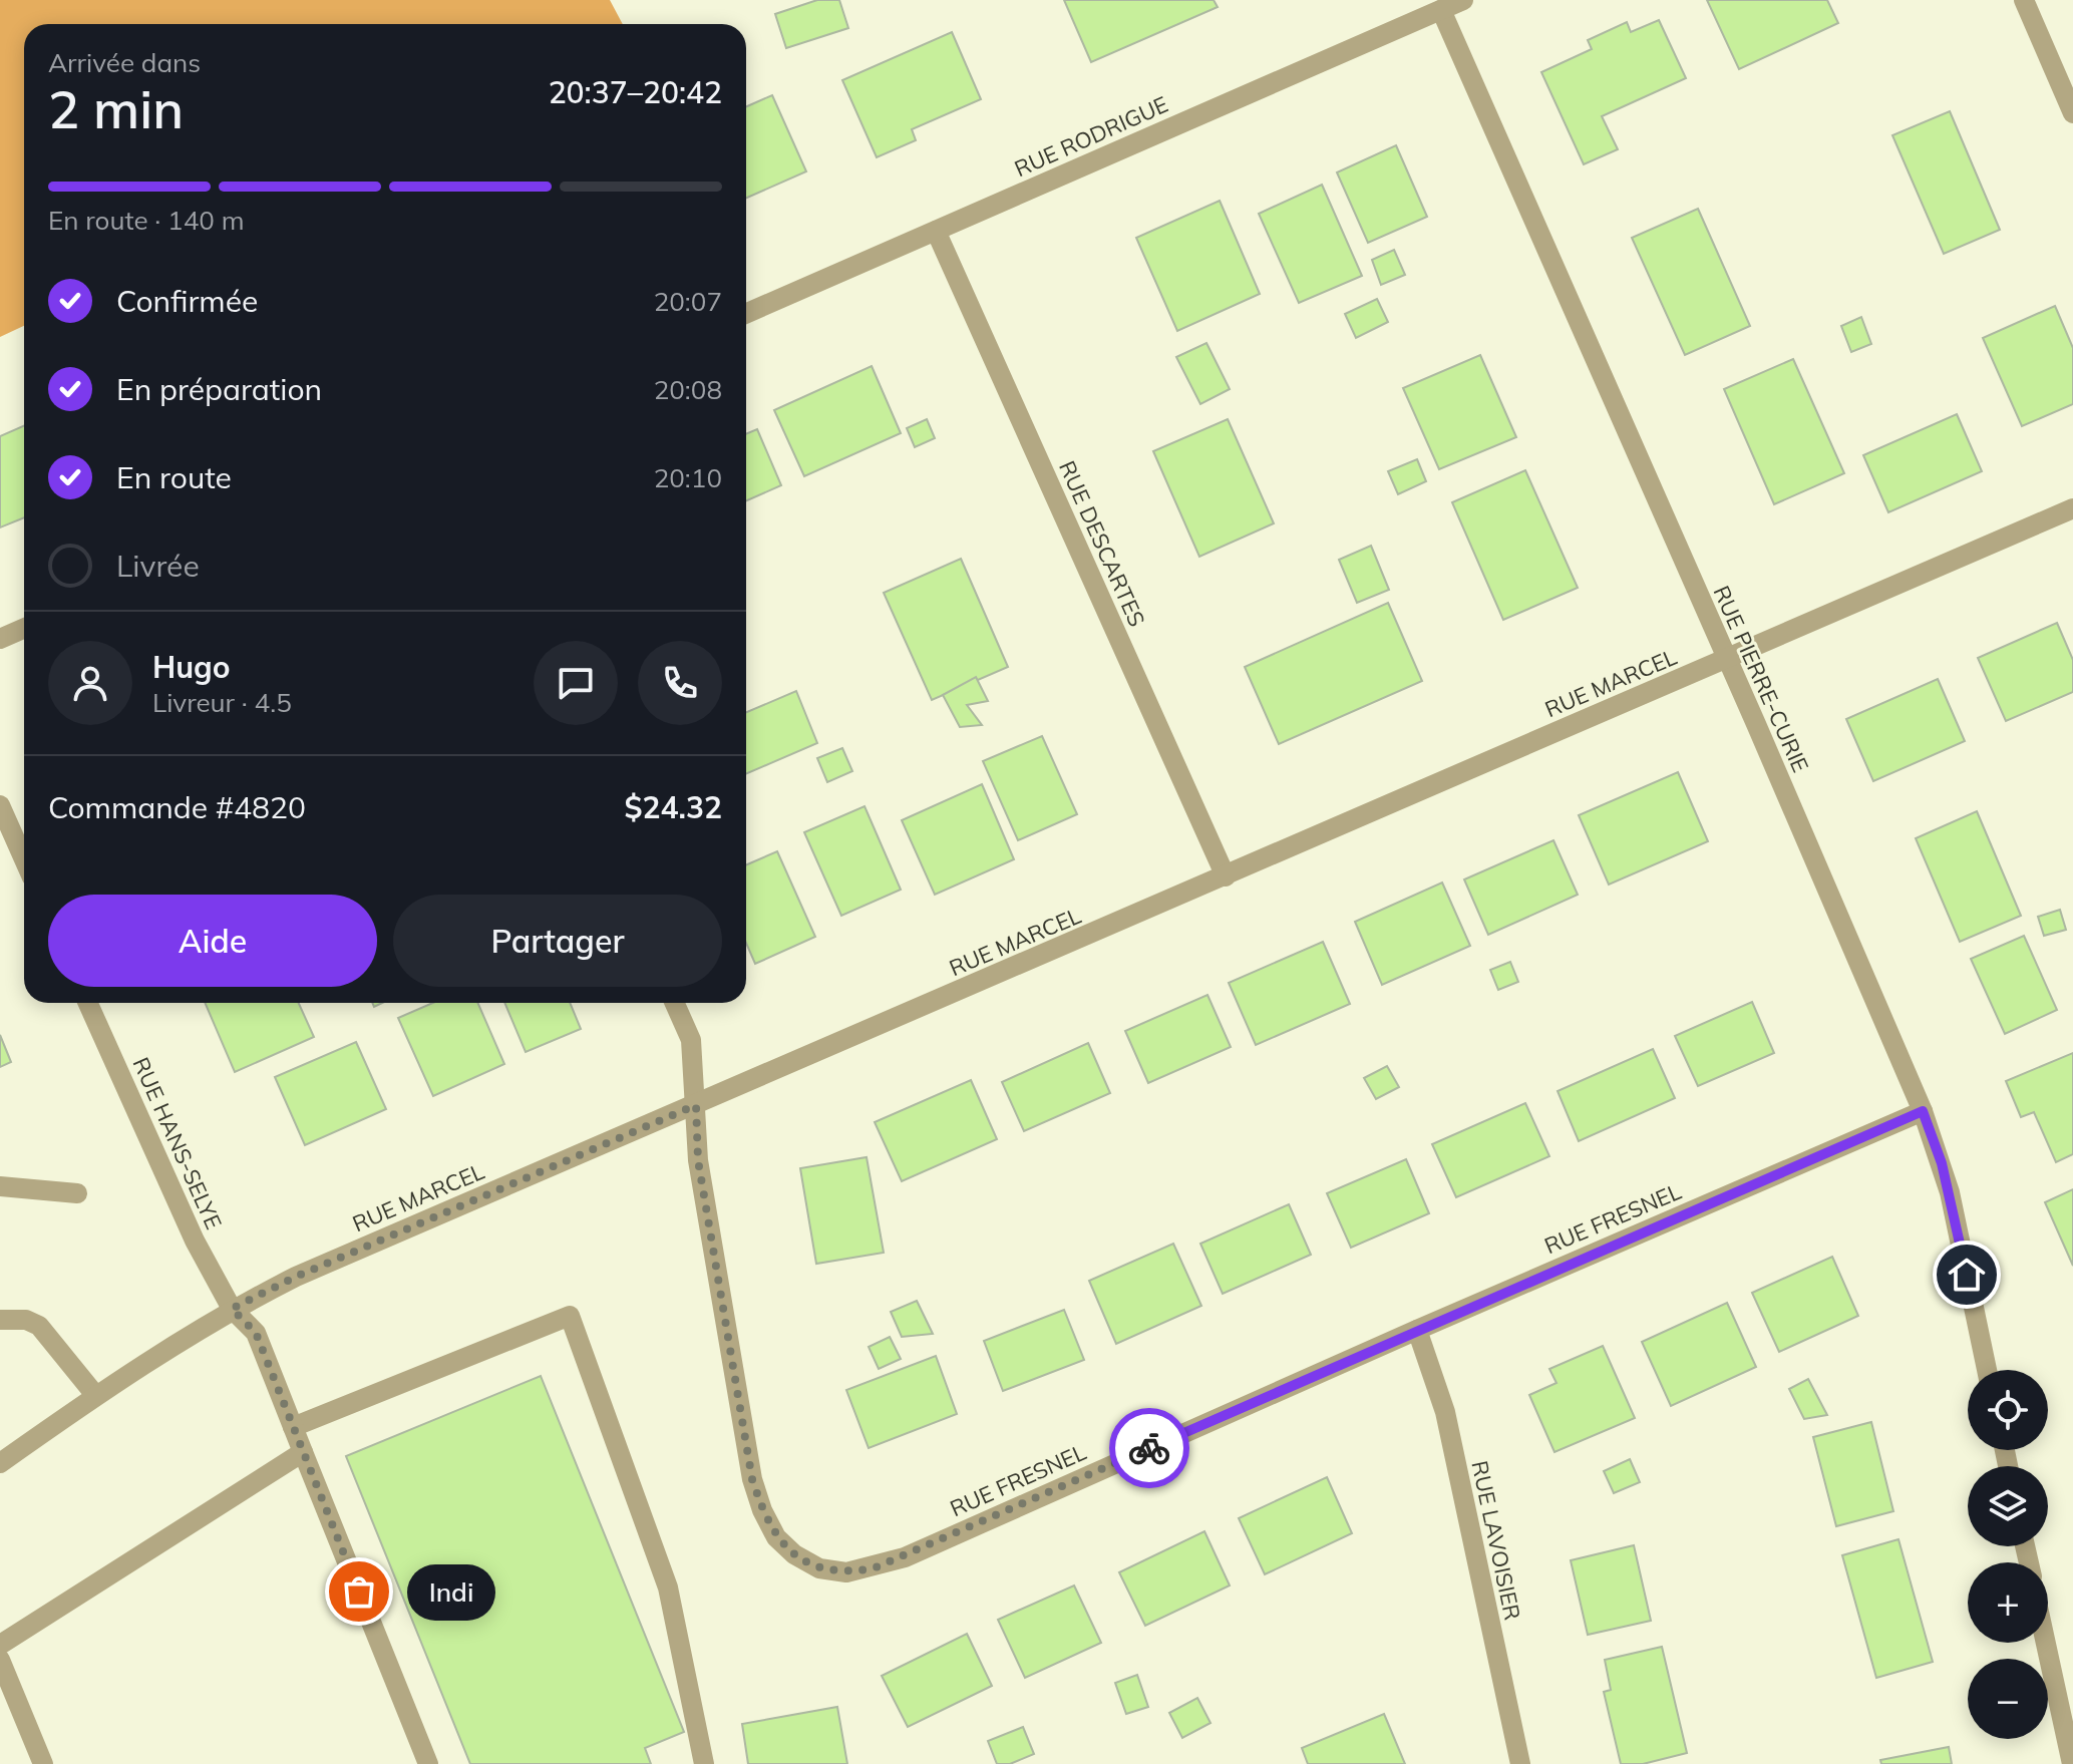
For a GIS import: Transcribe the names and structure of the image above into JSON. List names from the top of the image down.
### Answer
{
  "streets": {
    "street": [
      "RUE RODRIGUE",
      "RUE DESCARTES",
      "RUE PIERRE-CURIE",
      "RUE MARCEL",
      "RUE HANS-SELYE",
      "RUE FRESNEL",
      "RUE LAVOISIER"
    ]
  },
  "crossings": [
    ["RUE RODRIGUE", "RUE DESCARTES"],
    ["RUE RODRIGUE", "RUE PIERRE-CURIE"],
    ["RUE DESCARTES", "RUE MARCEL"],
    ["RUE PIERRE-CURIE", "RUE MARCEL"],
    ["RUE PIERRE-CURIE", "RUE FRESNEL"],
    ["RUE MARCEL", "RUE HANS-SELYE"],
    ["RUE MARCEL", "RUE FRESNEL"],
    ["RUE FRESNEL", "RUE LAVOISIER"]
  ],
  "places": ["Indi"],
  "page": {
    "heading": ["2 min", "Arrivée dans", "20:37–20:42"],
    "panel": [
      "Hugo",
      "Livreur · 4.5",
      "Commande #4820",
      "$24.32"
    ],
    "bar": "En route · 140 m",
    "list": [
      ["Confirmée", "20:07"],
      ["En préparation", "20:08"],
      ["En route", "20:10"],
      "Livrée"
    ],
    "buttons": ["Aide", "Partager"],
    "map_buttons": ["+", "−"],
    "bubble": "Indi"
  }
}
